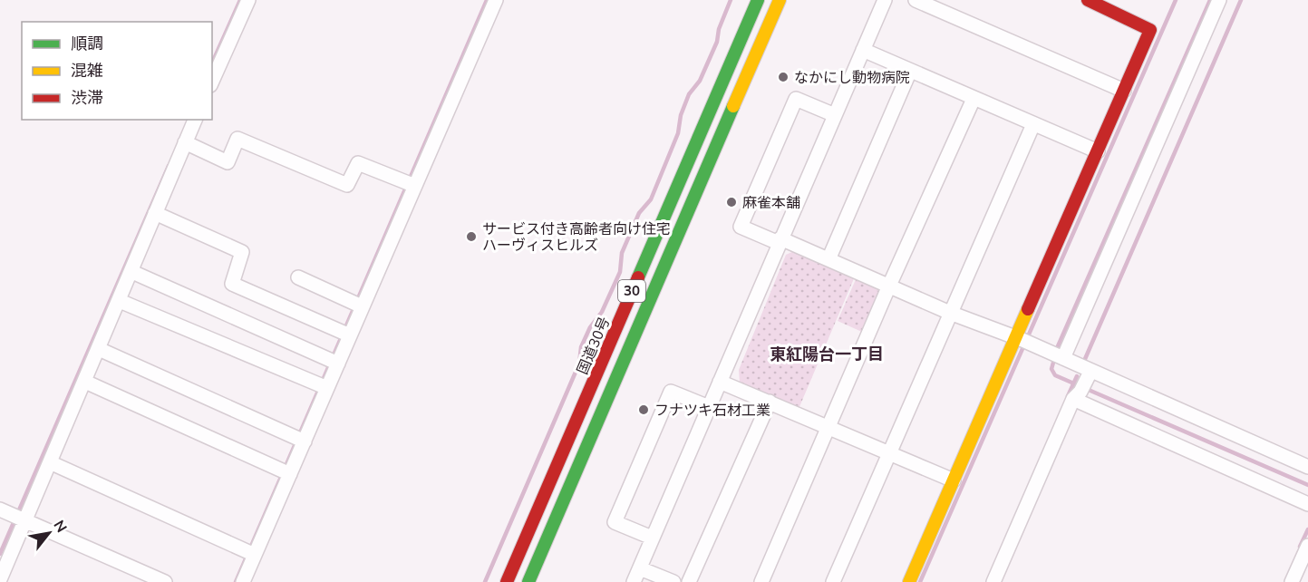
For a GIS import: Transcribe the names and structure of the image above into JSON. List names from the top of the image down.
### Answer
{
  "streets": {
    "main road": ["30", "国道30号"]
  },
  "districts": ["東紅陽台一丁目"],
  "places": [
    "なかにし動物病院",
    "麻雀本舗",
    "サービス付き高齢者向け住宅 ハーヴィスヒルズ",
    "フナツキ石材工業"
  ],
  "legend": ["順調", "混雑", "渋滞"],
  "north": "top right"
}
